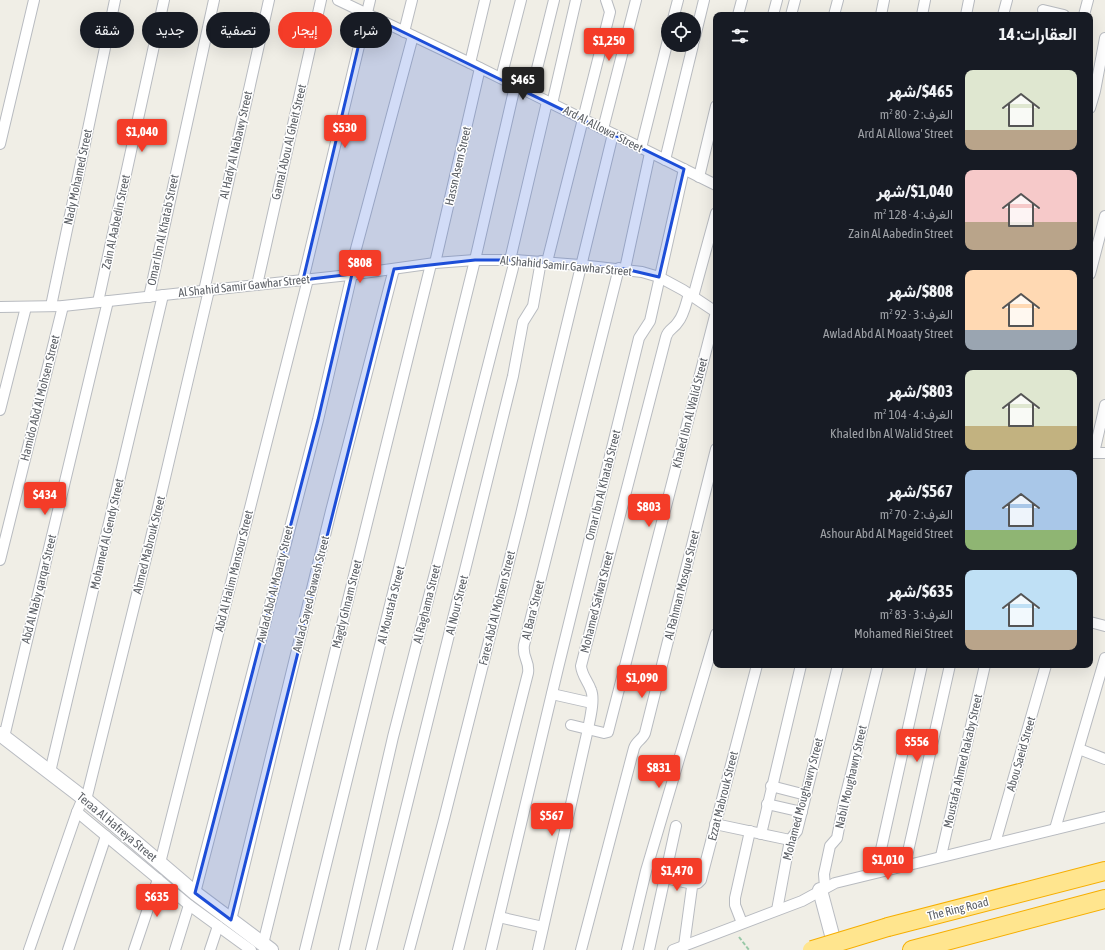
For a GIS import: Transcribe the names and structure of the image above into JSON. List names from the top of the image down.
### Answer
{
  "streets": {
    "highway": ["The Ring Road"],
    "street": [
      "Ard Al Allowa' Street",
      "Gamal Abou Al Gheit Street",
      "Al Hady Al Nabawy Street",
      "Hassn Asem Street",
      "Nady Mohamed Street",
      "Zain Al Aabedin Street",
      "Omar Ibn Al Khatab Street",
      "Al Shahid Samir Gawhar Street",
      "Hamido Abd Al Mohsen Street",
      "Khaled Ibn Al Walid Street",
      "Mohamed Al Gendy Street",
      "Ahmed Mabrouk Street",
      "Abd Al Halim Mansour Street",
      "Awlad Abd Al Moaaty Street",
      "Al Rahman Mosque Street",
      "Abd Al Naby qarqar Street",
      "Awlad Sayed Rawash Street",
      "Mohamed Safwat Street",
      "Magdy Ghnam Street",
      "Al Raghama Street",
      "Al Moustafa Street",
      "Al Nour Street",
      "Fares Abd Al Mohsen Street",
      "Al Bara' Street",
      "Abou Saeid Street",
      "Moustafa Ahmed Rakaby Street",
      "Nabil Moughawry Street",
      "Ezzat Mabrouk Street",
      "Mohamed Moughawry Street",
      "Teraa Al Hafreya Street"
    ]
  },
  "crossings": [
    ["Ard Al Allowa' Street", "Hassn Asem Street"],
    ["Ard Al Allowa' Street", "Omar Ibn Al Khatab Street"],
    ["Ard Al Allowa' Street", "Awlad Abd Al Moaaty Street"],
    ["Ard Al Allowa' Street", "Al Raghama Street"],
    ["Ard Al Allowa' Street", "Al Moustafa Street"],
    ["Ard Al Allowa' Street", "Al Nour Street"],
    ["Ard Al Allowa' Street", "Fares Abd Al Mohsen Street"],
    ["Ard Al Allowa' Street", "Al Bara' Street"],
    ["Gamal Abou Al Gheit Street", "Al Shahid Samir Gawhar Street"],
    ["Al Hady Al Nabawy Street", "Al Shahid Samir Gawhar Street"],
    ["Al Hady Al Nabawy Street", "Ahmed Mabrouk Street"],
    ["Hassn Asem Street", "Al Shahid Samir Gawhar Street"],
    ["Hassn Asem Street", "Magdy Ghnam Street"],
    ["Nady Mohamed Street", "Al Shahid Samir Gawhar Street"],
    ["Zain Al Aabedin Street", "Al Shahid Samir Gawhar Street"],
    ["Zain Al Aabedin Street", "Abd Al Naby qarqar Street"],
    ["Omar Ibn Al Khatab Street", "Al Shahid Samir Gawhar Street"],
    ["Al Shahid Samir Gawhar Street", "Hamido Abd Al Mohsen Street"],
    ["Al Shahid Samir Gawhar Street", "Mohamed Al Gendy Street"],
    ["Al Shahid Samir Gawhar Street", "Ahmed Mabrouk Street"],
    ["Al Shahid Samir Gawhar Street", "Abd Al Halim Mansour Street"],
    ["Al Shahid Samir Gawhar Street", "Awlad Abd Al Moaaty Street"],
    ["Al Shahid Samir Gawhar Street", "Abd Al Naby qarqar Street"],
    ["Al Shahid Samir Gawhar Street", "Awlad Sayed Rawash Street"],
    ["Al Shahid Samir Gawhar Street", "Mohamed Safwat Street"],
    ["Al Shahid Samir Gawhar Street", "Magdy Ghnam Street"],
    ["Al Shahid Samir Gawhar Street", "Al Raghama Street"],
    ["Al Shahid Samir Gawhar Street", "Al Moustafa Street"],
    ["Al Shahid Samir Gawhar Street", "Al Nour Street"],
    ["Al Shahid Samir Gawhar Street", "Fares Abd Al Mohsen Street"],
    ["Al Shahid Samir Gawhar Street", "Al Bara' Street"],
    ["Khaled Ibn Al Walid Street", "Mohamed Safwat Street"],
    ["Mohamed Al Gendy Street", "Teraa Al Hafreya Street"],
    ["Ahmed Mabrouk Street", "Teraa Al Hafreya Street"],
    ["Abd Al Halim Mansour Street", "Teraa Al Hafreya Street"],
    ["Awlad Abd Al Moaaty Street", "Teraa Al Hafreya Street"],
    ["Abd Al Naby qarqar Street", "Teraa Al Hafreya Street"],
    ["Awlad Sayed Rawash Street", "Teraa Al Hafreya Street"],
    ["Magdy Ghnam Street", "Teraa Al Hafreya Street"]
  ],
  "page": {
    "chip": [
      "شراء",
      "إيجار",
      "تصفية",
      "جديد",
      "شقة"
    ],
    "heading": "العقارات: 14",
    "price": [
      "$1,250",
      "$465",
      "$530",
      "$1,040",
      "$808",
      "$434",
      "$803",
      "$1,090",
      "$556",
      "$831",
      "$567",
      "$1,010",
      "$1,470",
      "$635"
    ],
    "list": [
      {
        "name": "$465/شهر",
        "note": "الغرف: 2 · 80 m² · Ard Al Allowa' Street"
      },
      {
        "name": "$1,040/شهر",
        "note": "الغرف: 4 · 128 m² · Zain Al Aabedin Street"
      },
      {
        "name": "$808/شهر",
        "note": "الغرف: 3 · 92 m² · Awlad Abd Al Moaaty Street"
      },
      {
        "name": "$803/شهر",
        "note": "الغرف: 4 · 104 m² · Khaled Ibn Al Walid Street"
      },
      {
        "name": "$567/شهر",
        "note": "الغرف: 2 · 70 m² · Ashour Abd Al Mageid Street"
      },
      {
        "name": "$635/شهر",
        "note": "الغرف: 3 · 83 m² · Mohamed Riei Street"
      }
    ]
  }
}
